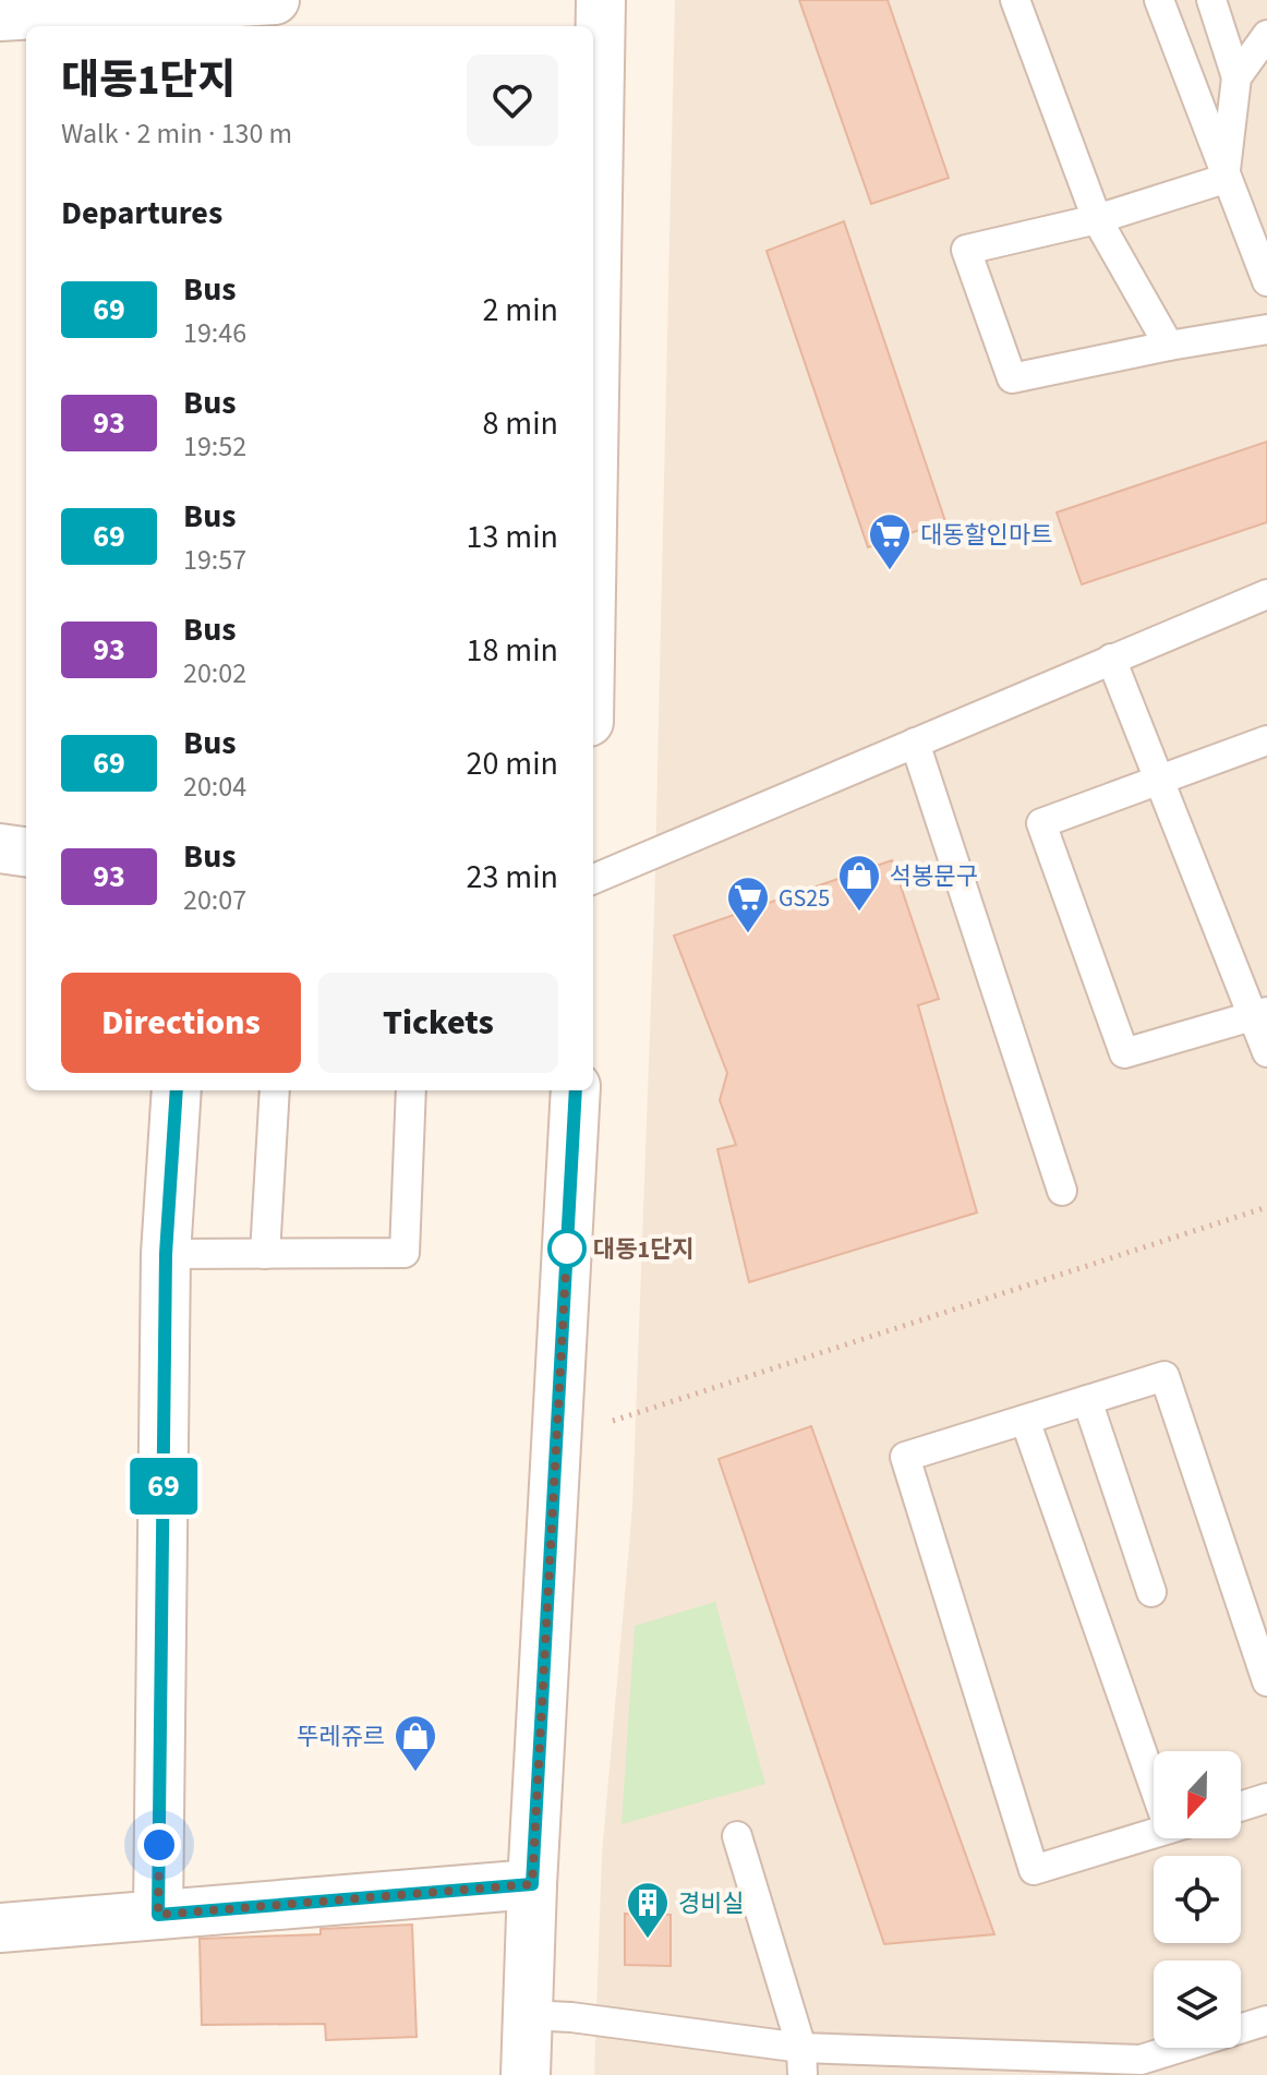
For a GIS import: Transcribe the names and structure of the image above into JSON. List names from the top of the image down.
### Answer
{
  "places": {
    "supermarket": ["대동할인마트", "GS25"],
    "shop": ["석봉문구", "뚜레쥬르"],
    "other": ["대동1단지"],
    "building": ["경비실"]
  },
  "lines": ["bus line 69"],
  "north": "bottom",
  "page": {
    "on_map": "69",
    "heading": [
      ["대동1단지", "Walk · 2 min · 130 m"],
      "Departures"
    ],
    "list": [
      {
        "mark": "69",
        "name": "Bus",
        "note": "19:46",
        "value": "2 min"
      },
      {
        "mark": "93",
        "name": "Bus",
        "note": "19:52",
        "value": "8 min"
      },
      {
        "mark": "69",
        "name": "Bus",
        "note": "19:57",
        "value": "13 min"
      },
      {
        "mark": "93",
        "name": "Bus",
        "note": "20:02",
        "value": "18 min"
      },
      {
        "mark": "69",
        "name": "Bus",
        "note": "20:04",
        "value": "20 min"
      },
      {
        "mark": "93",
        "name": "Bus",
        "note": "20:07",
        "value": "23 min"
      }
    ],
    "buttons": ["Directions", "Tickets"]
  }
}
